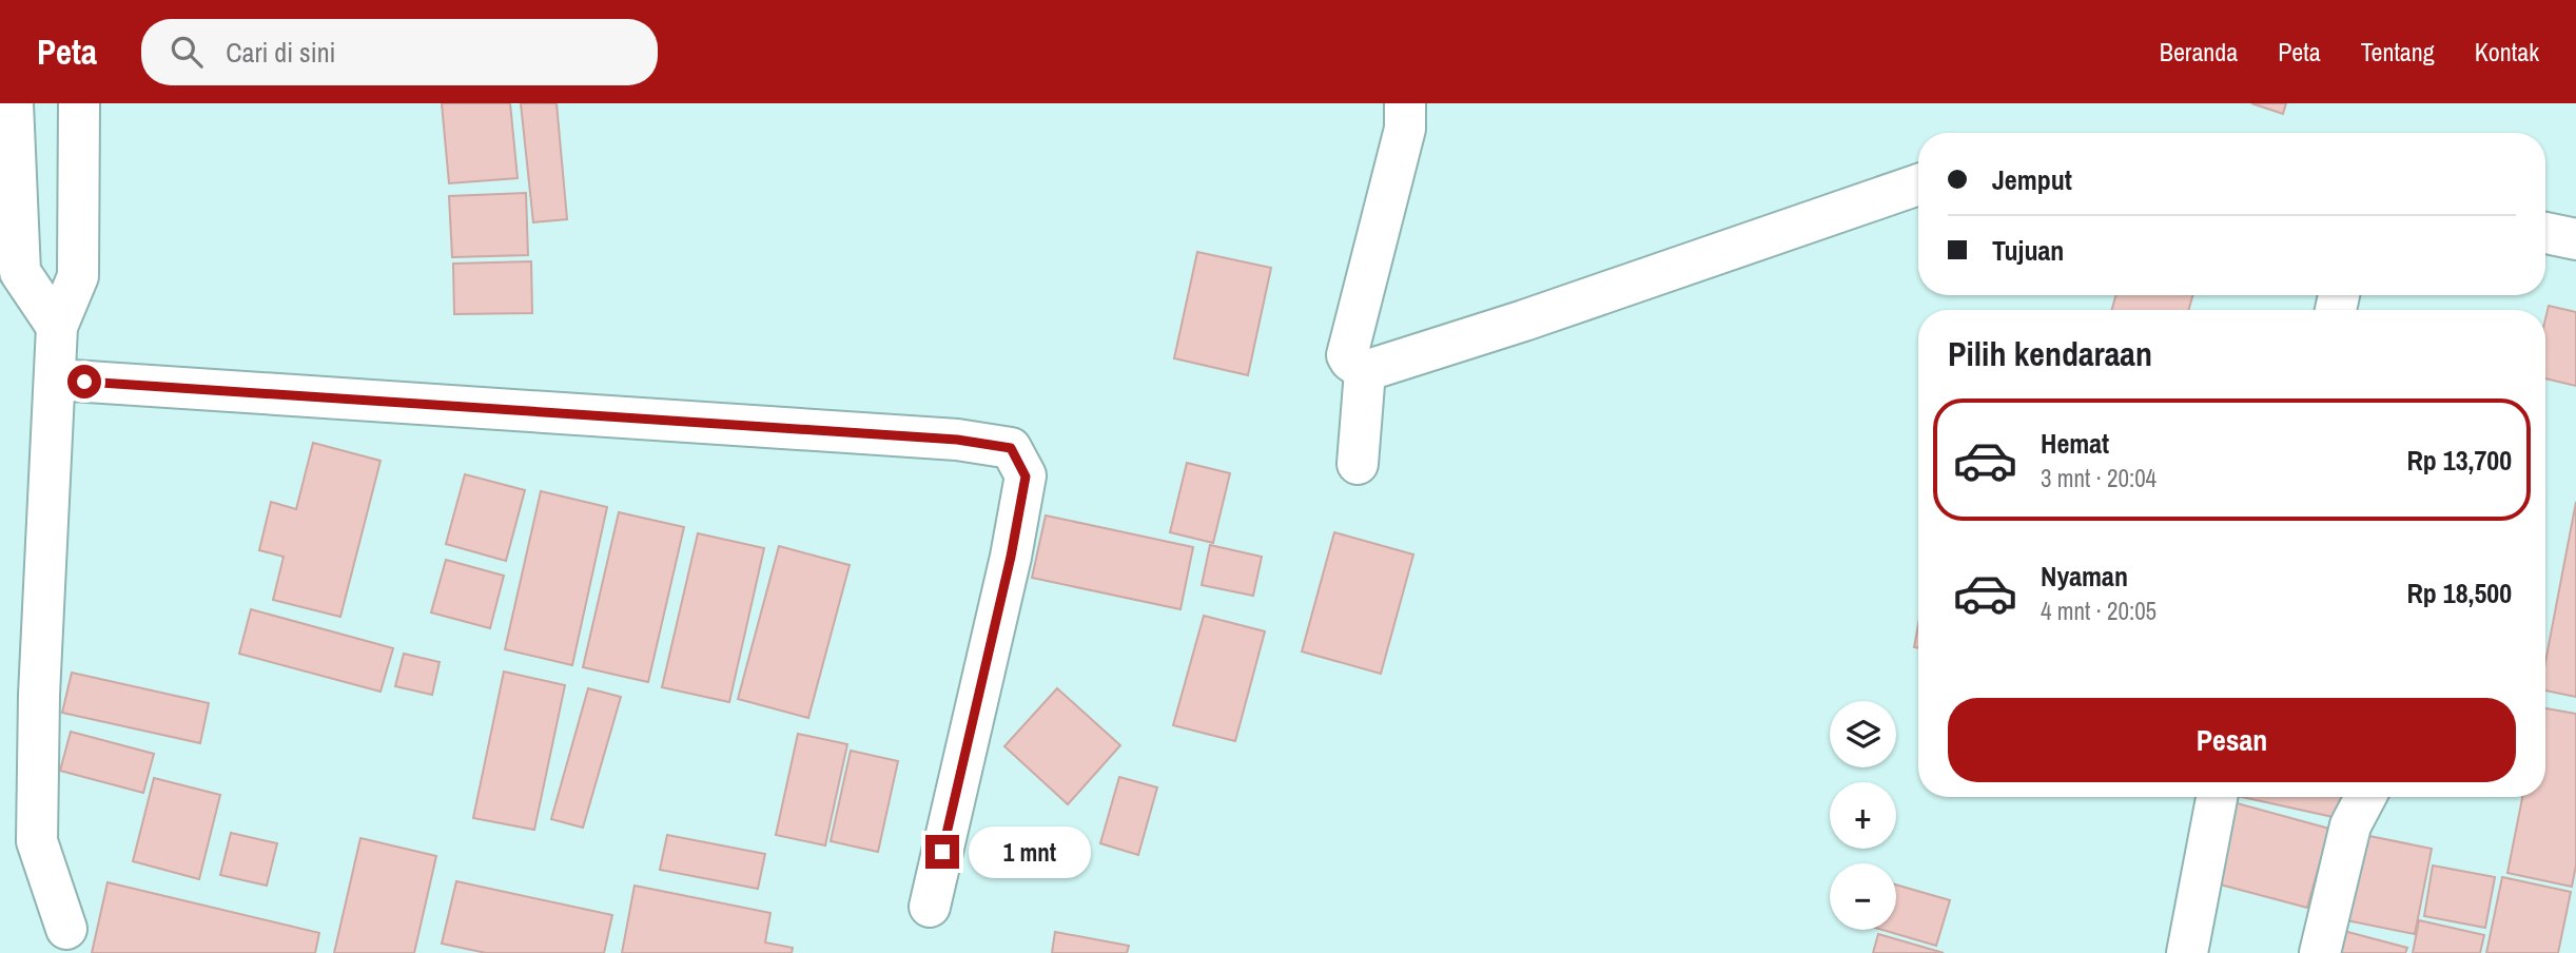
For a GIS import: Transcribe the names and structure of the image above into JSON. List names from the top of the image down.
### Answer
{
  "page": {
    "header": "Peta",
    "search": "Cari di sini",
    "nav": [
      "Beranda",
      "Peta",
      "Tentang",
      "Kontak"
    ],
    "banner": ["Jemput", "Tujuan"],
    "heading": "Pilih kendaraan",
    "list": [
      {
        "name": "Hemat",
        "note": "3 mnt · 20:04",
        "value": "Rp 13,700"
      },
      {
        "name": "Nyaman",
        "note": "4 mnt · 20:05",
        "value": "Rp 18,500"
      }
    ],
    "buttons": "Pesan",
    "map_buttons": ["+", "−"],
    "bubble": "1 mnt"
  }
}
